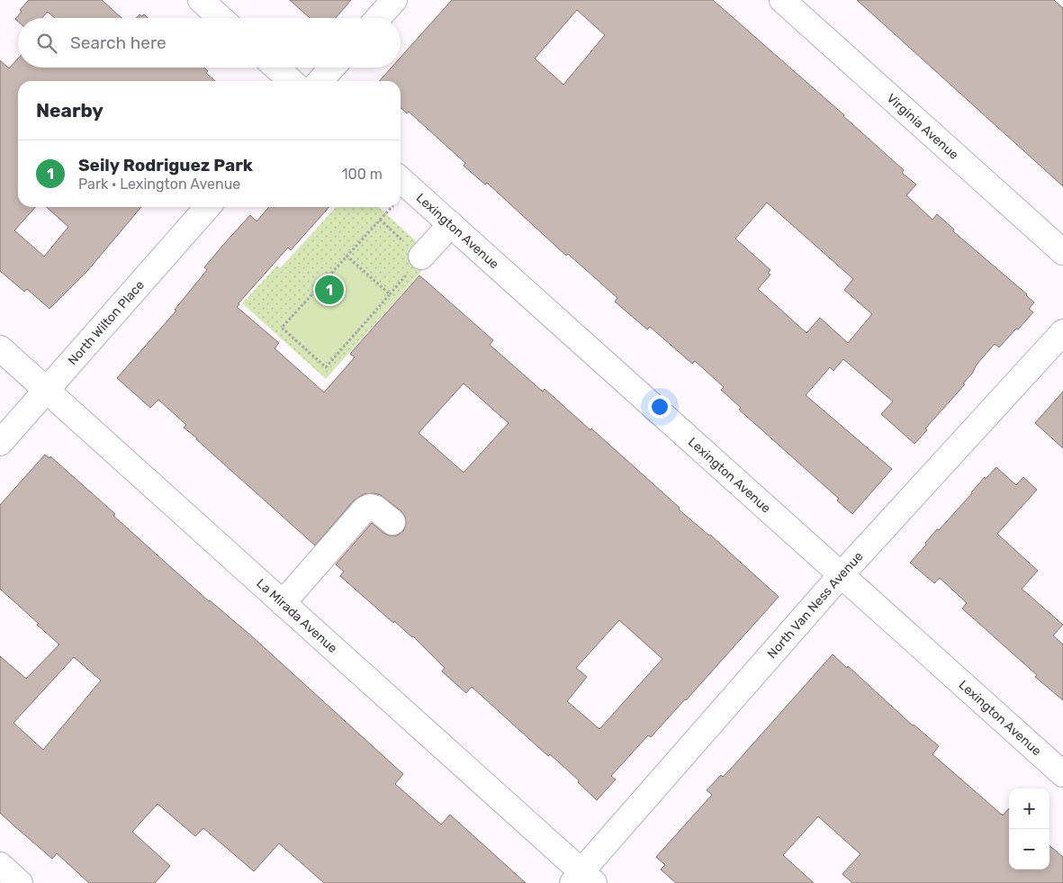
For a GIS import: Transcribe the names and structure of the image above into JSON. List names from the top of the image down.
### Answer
{
  "streets": {
    "street": [
      "Virginia Avenue",
      "Lexington Avenue",
      "North Wilton Place",
      "North Van Ness Avenue",
      "La Mirada Avenue"
    ]
  },
  "crossings": [
    ["Lexington Avenue", "North Van Ness Avenue"],
    ["North Wilton Place", "La Mirada Avenue"],
    ["North Van Ness Avenue", "La Mirada Avenue"]
  ],
  "page": {
    "search": "Search here",
    "heading": "Nearby",
    "list": [
      {
        "mark": "1",
        "name": "Seily Rodriguez Park",
        "note": "Park · Lexington Avenue",
        "value": "100 m"
      }
    ],
    "pins": "1",
    "map_buttons": ["+", "−"]
  }
}
